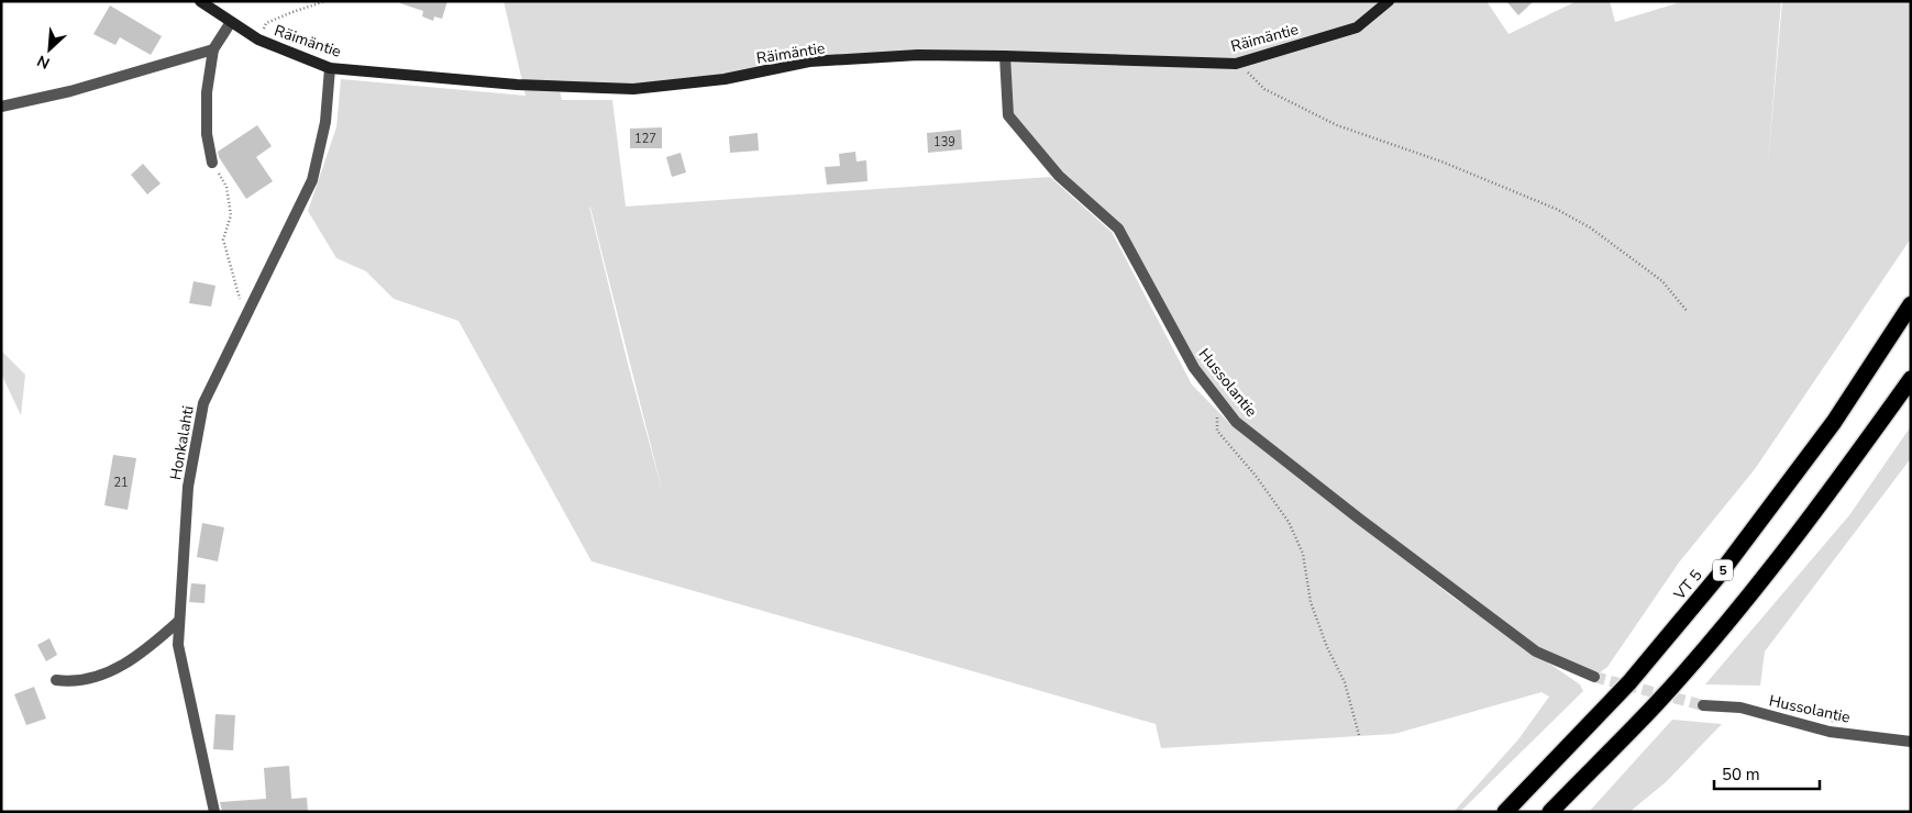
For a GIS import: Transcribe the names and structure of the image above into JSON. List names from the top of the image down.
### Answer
{
  "streets": {
    "highway": ["5", "VT 5"],
    "street": ["Räimäntie", "Hussolantie", "Honkalahti"]
  },
  "crossings": [
    ["Räimäntie", "Hussolantie"],
    ["Räimäntie", "Honkalahti"]
  ],
  "house_numbers": ["127", "139", "21"],
  "scale_bar": "50 m",
  "north": "bottom left"
}
